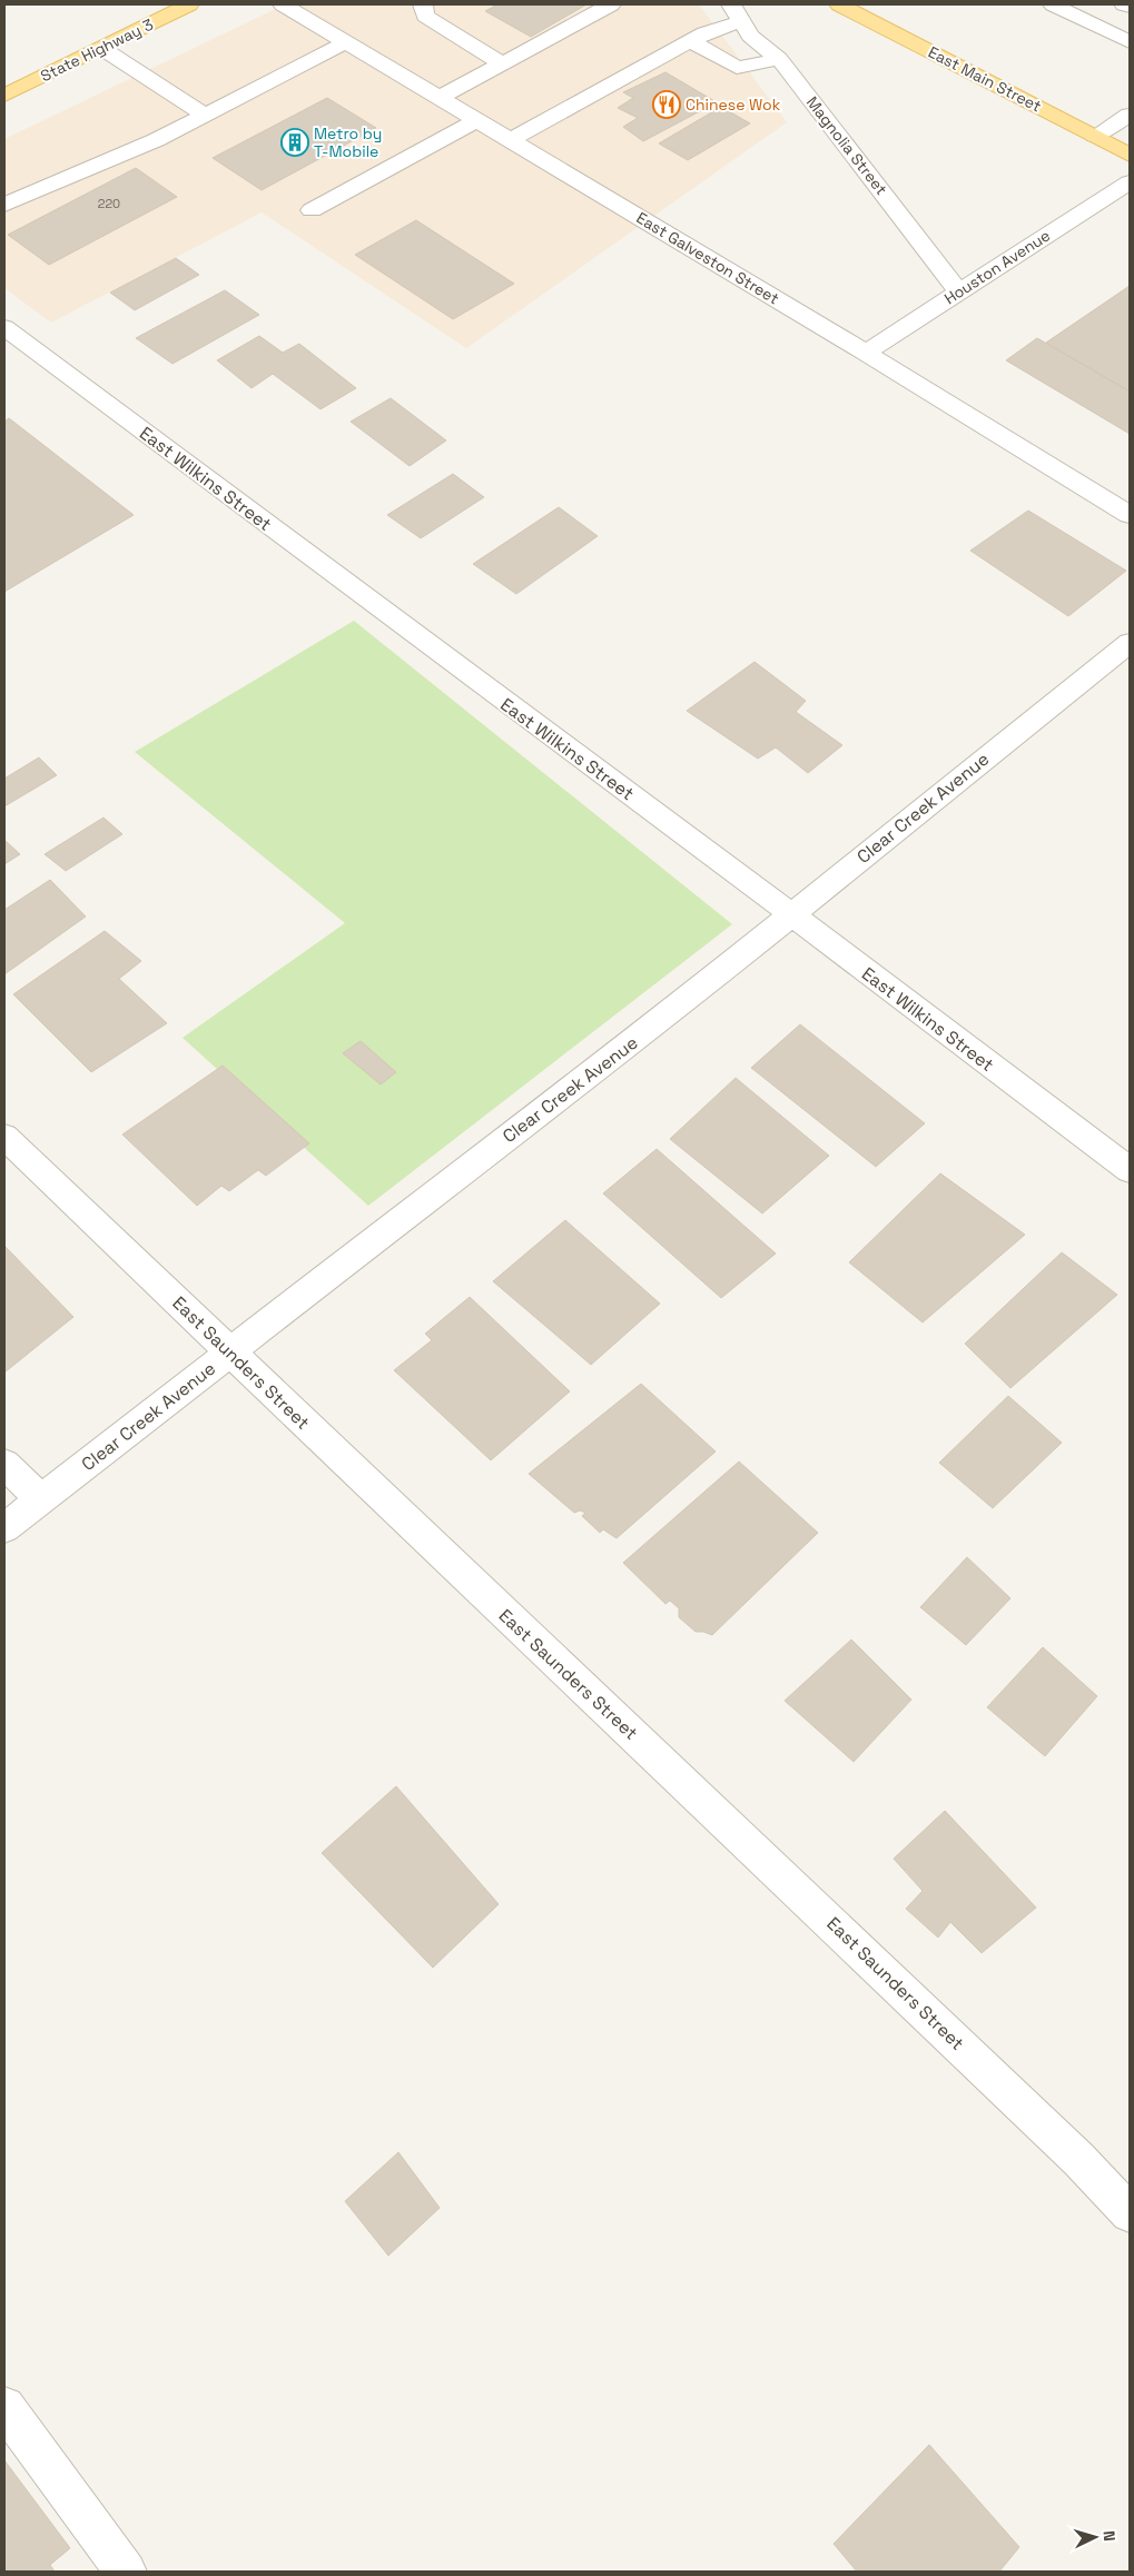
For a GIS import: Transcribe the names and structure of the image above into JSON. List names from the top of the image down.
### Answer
{
  "streets": {
    "main road": ["State Highway 3", "East Main Street"],
    "street": [
      "Magnolia Street",
      "East Galveston Street",
      "Houston Avenue",
      "East Wilkins Street",
      "Clear Creek Avenue",
      "East Saunders Street"
    ]
  },
  "crossings": [
    ["Magnolia Street", "Houston Avenue"],
    ["East Galveston Street", "Houston Avenue"],
    ["East Wilkins Street", "Clear Creek Avenue"],
    ["Clear Creek Avenue", "East Saunders Street"]
  ],
  "places": {
    "restaurant": ["Chinese Wok"],
    "building": ["Metro by T-Mobile"]
  },
  "house_numbers": ["220"],
  "north": "right"
}
